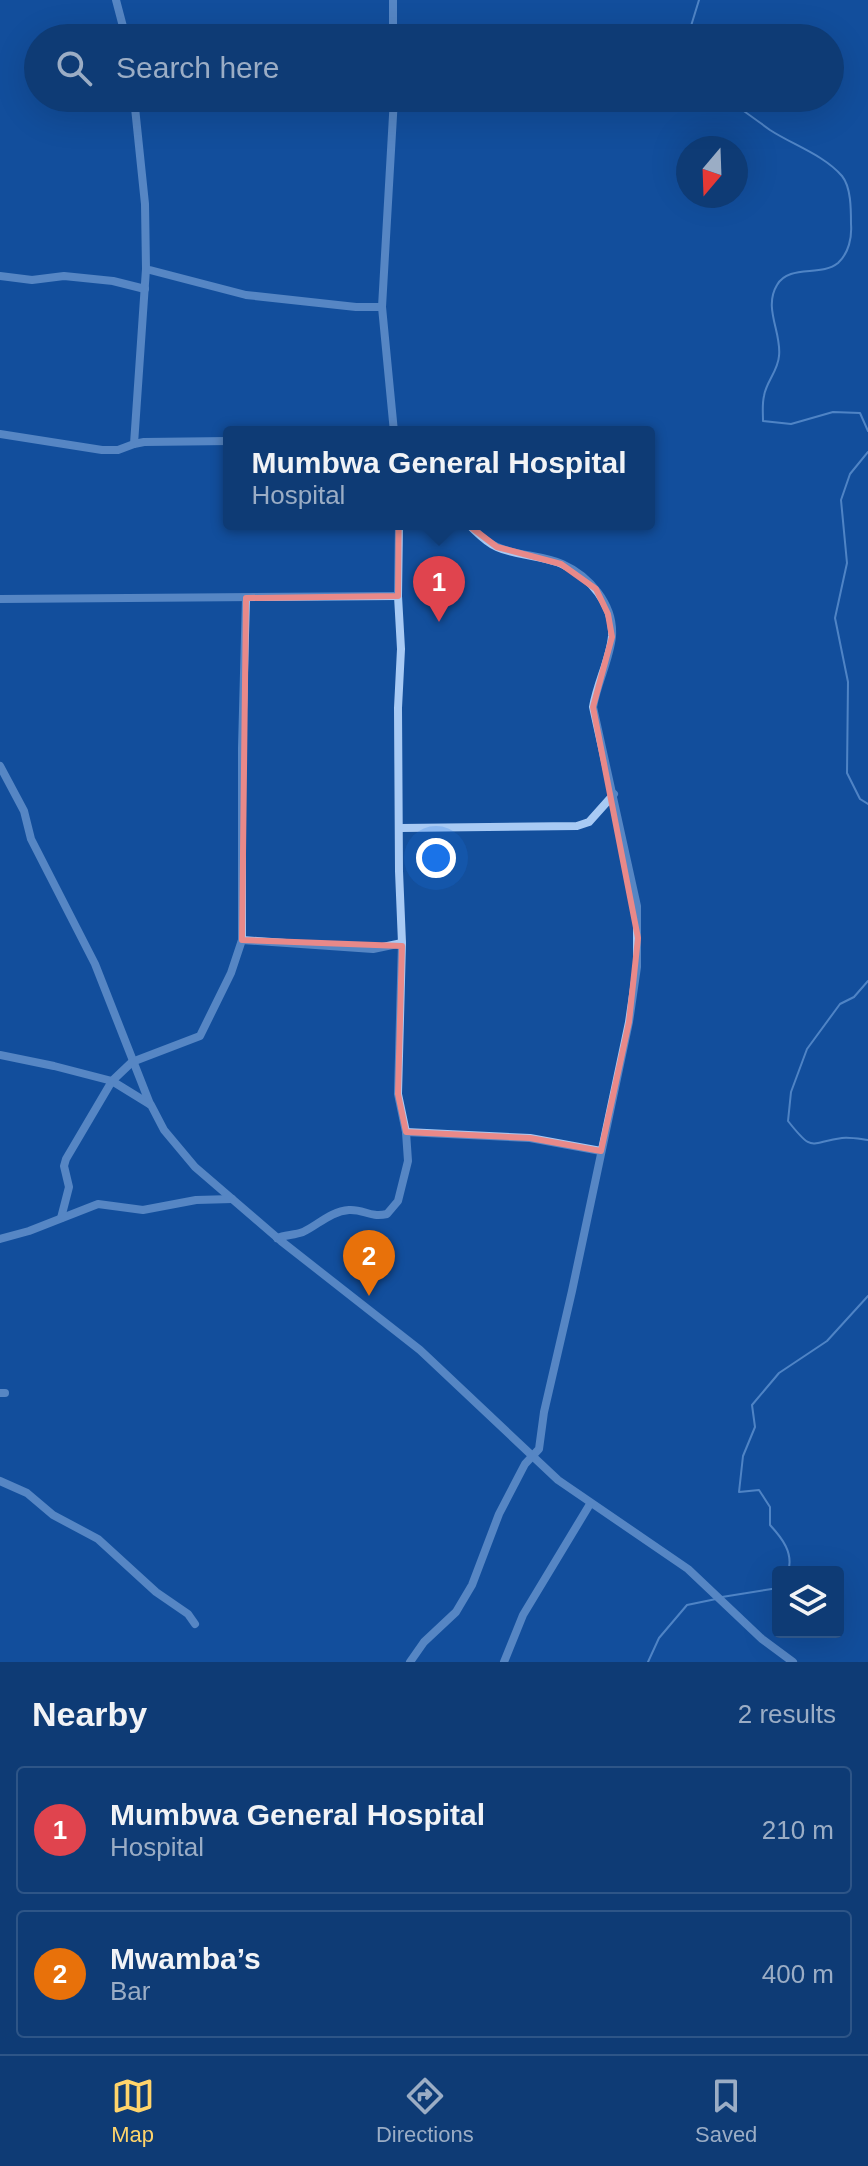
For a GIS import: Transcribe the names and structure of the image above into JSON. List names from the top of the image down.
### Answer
{
  "north": "bottom",
  "page": {
    "search": "Search here",
    "popup": ["Mumbwa General Hospital", "Hospital"],
    "pins": ["1", "2"],
    "heading": ["Nearby", "2 results"],
    "list": [
      {
        "mark": "1",
        "name": "Mumbwa General Hospital",
        "note": "Hospital",
        "value": "210 m"
      },
      {
        "mark": "2",
        "name": "Mwamba’s",
        "note": "Bar",
        "value": "400 m"
      }
    ],
    "nav": ["Map", "Directions", "Saved"]
  }
}
